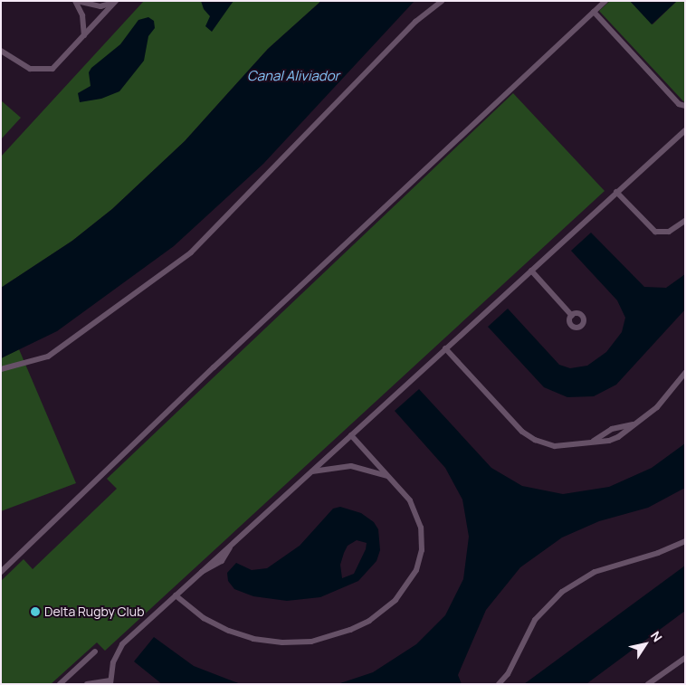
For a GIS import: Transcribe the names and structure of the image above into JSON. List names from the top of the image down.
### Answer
{
  "water": ["Canal Aliviador"],
  "places": ["Delta Rugby Club"],
  "north": "top right"
}
